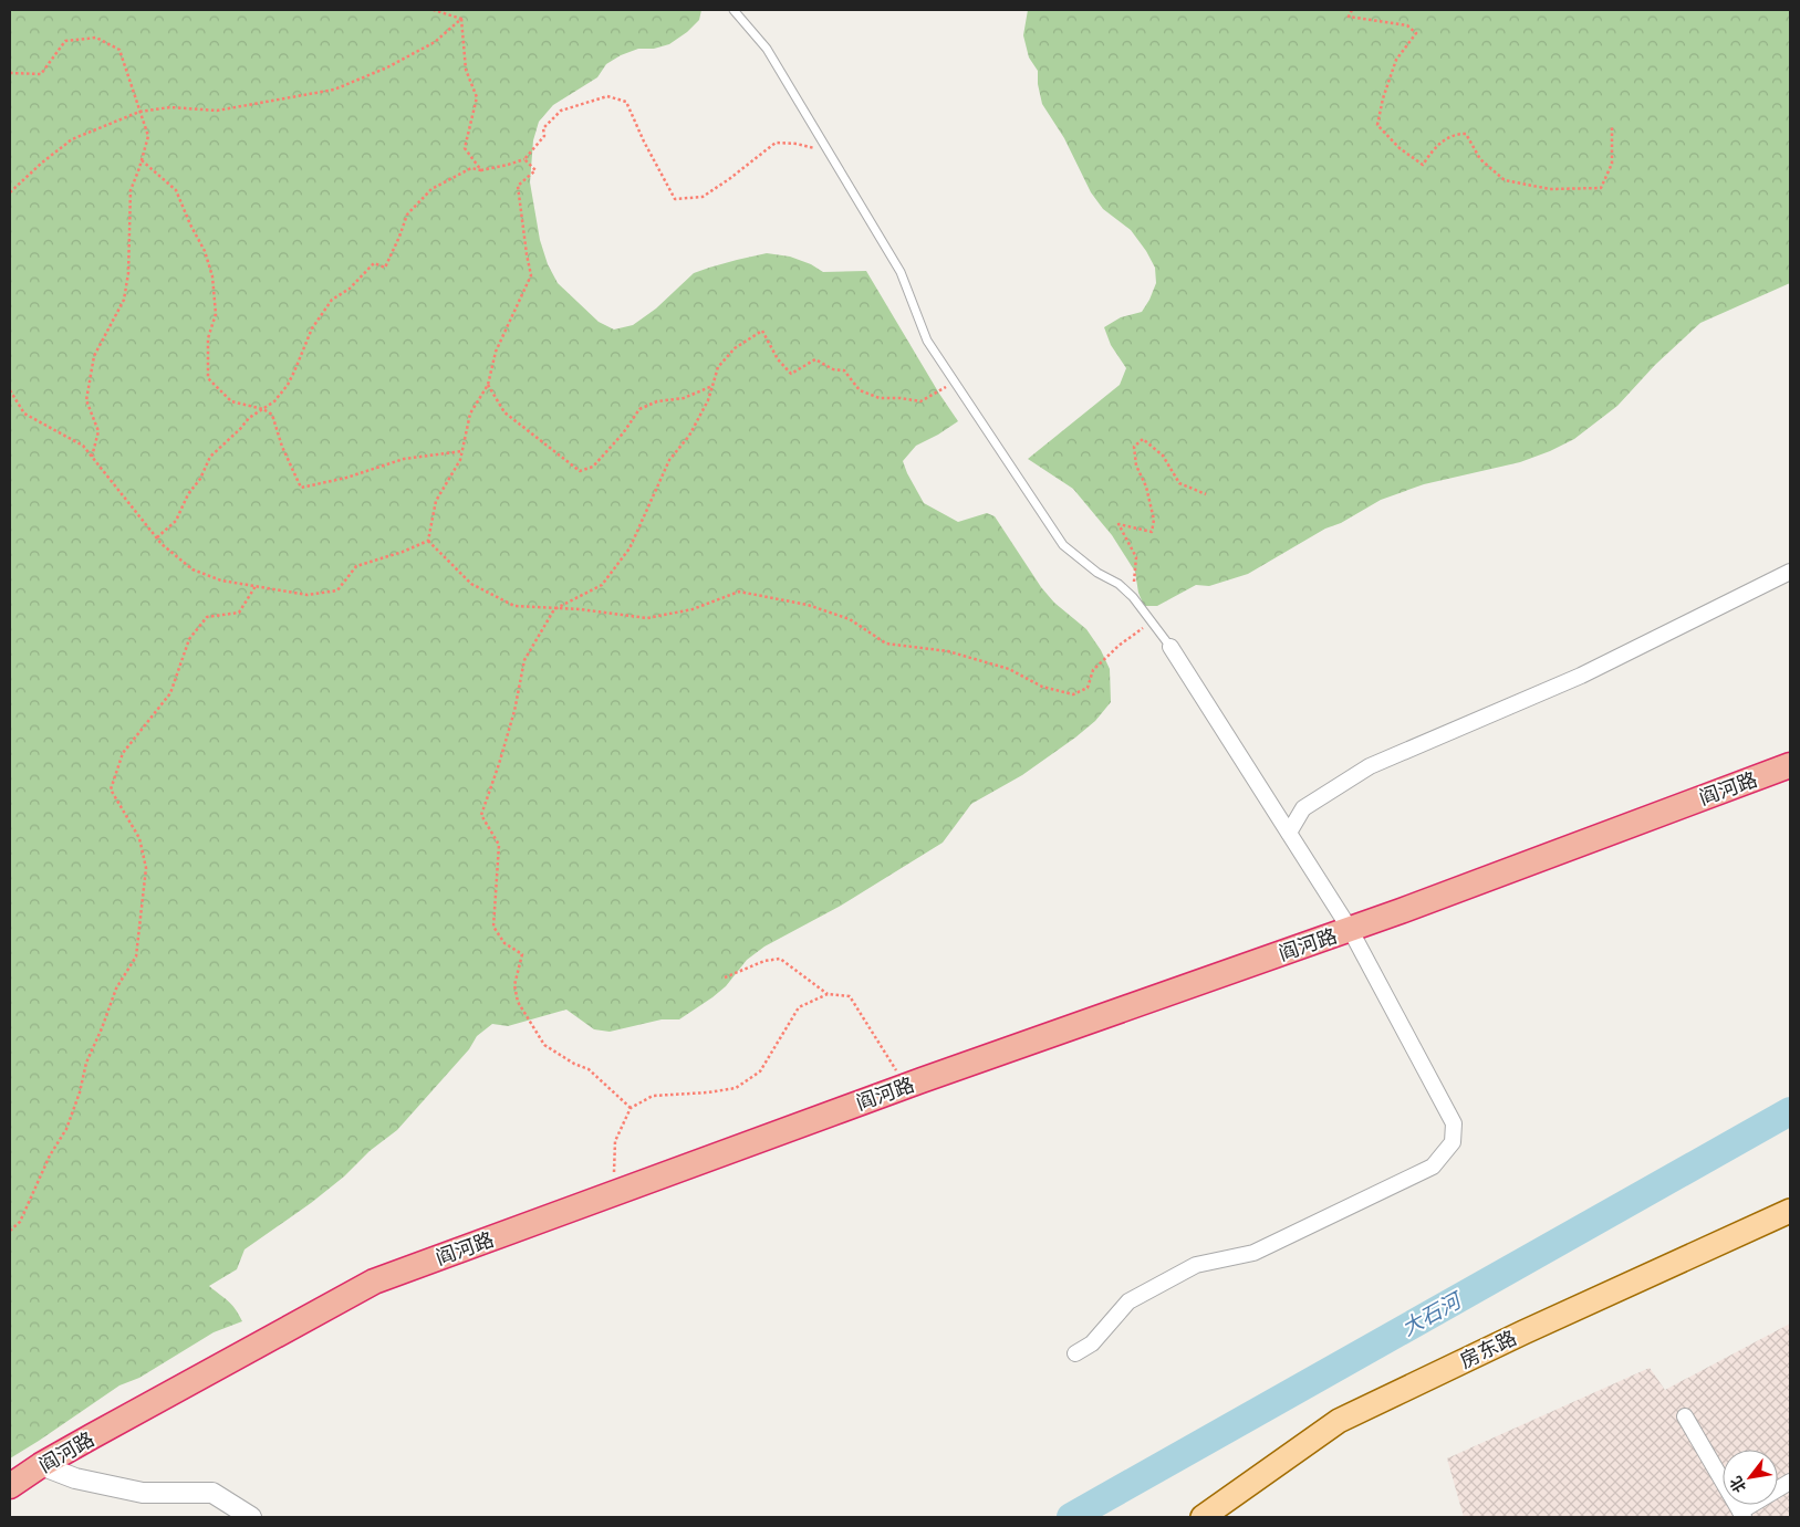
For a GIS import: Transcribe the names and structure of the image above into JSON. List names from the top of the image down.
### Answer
{
  "streets": {
    "highway": ["阎河路"],
    "main road": ["房东路"]
  },
  "water": ["大石河"],
  "north": "bottom left"
}
